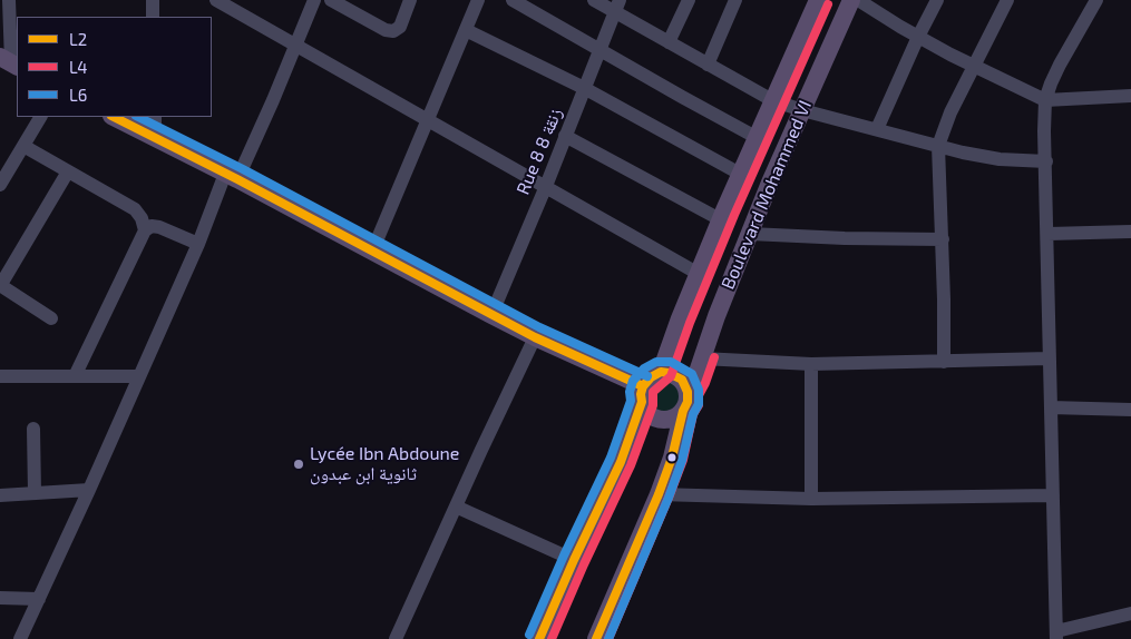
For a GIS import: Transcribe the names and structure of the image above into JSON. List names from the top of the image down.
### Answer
{
  "streets": {
    "main road": ["Boulevard Mohammed VI"],
    "street": ["Rue 8 8 زنقة"]
  },
  "places": ["Lycée Ibn Abdoune ثانوية ابن عبدون"],
  "lines": ["transit line L4", "transit line L2", "transit line L6"],
  "legend": ["L2", "L4", "L6"]
}
